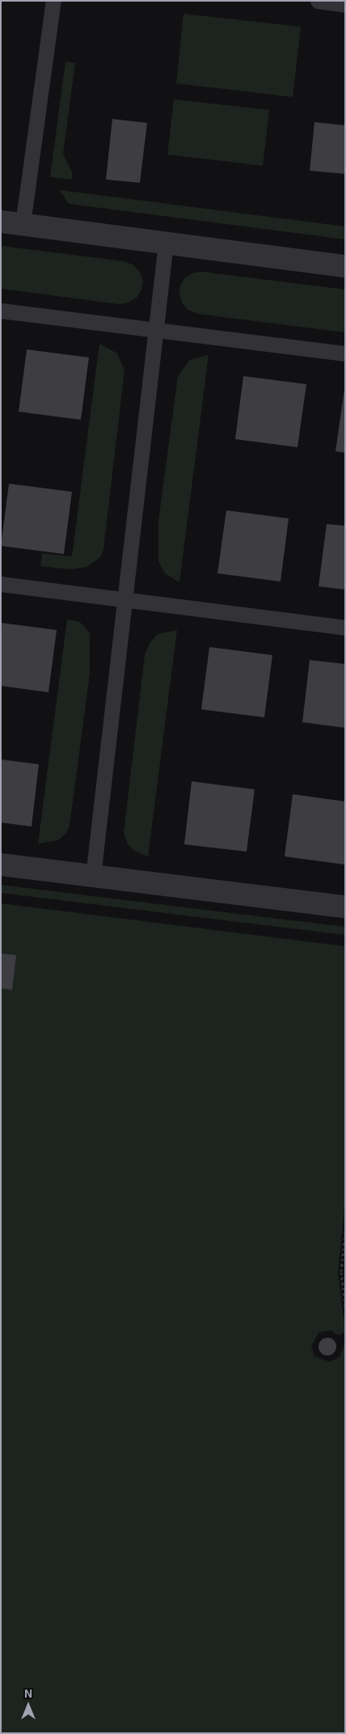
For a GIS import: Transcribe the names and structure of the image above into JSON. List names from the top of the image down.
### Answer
{
  "north": "top"
}
